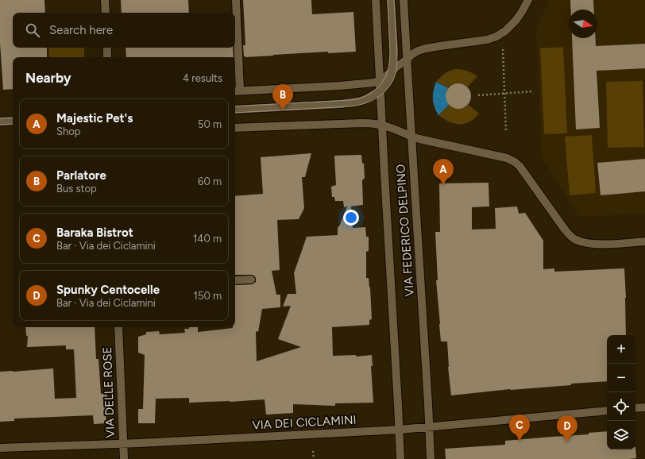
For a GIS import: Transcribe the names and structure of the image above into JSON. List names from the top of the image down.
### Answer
{
  "streets": {
    "street": ["VIA FEDERICO DELPINO", "VIA DELLE ROSE", "VIA DEI CICLAMINI"]
  },
  "crossings": [
    ["VIA FEDERICO DELPINO", "VIA DEI CICLAMINI"],
    ["VIA DELLE ROSE", "VIA DEI CICLAMINI"]
  ],
  "north": "right",
  "page": {
    "search": "Search here",
    "heading": ["Nearby", "4 results"],
    "pins": [
      "B",
      "A",
      "C",
      "D"
    ],
    "list": [
      {
        "mark": "A",
        "name": "Majestic Pet's",
        "note": "Shop",
        "value": "50 m"
      },
      {
        "mark": "B",
        "name": "Parlatore",
        "note": "Bus stop",
        "value": "60 m"
      },
      {
        "mark": "C",
        "name": "Baraka Bistrot",
        "note": "Bar · Via dei Ciclamini",
        "value": "140 m"
      },
      {
        "mark": "D",
        "name": "Spunky Centocelle",
        "note": "Bar · Via dei Ciclamini",
        "value": "150 m"
      }
    ],
    "map_buttons": ["+", "−"]
  }
}
